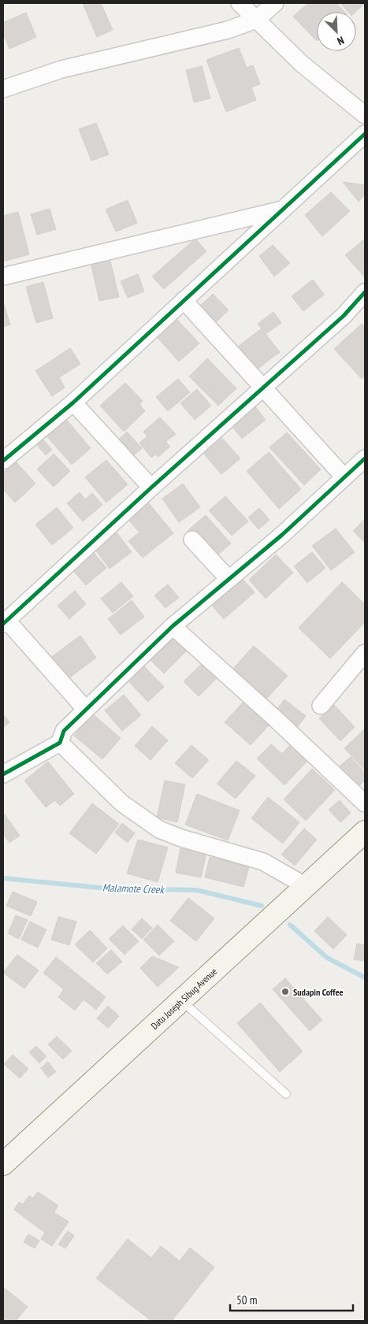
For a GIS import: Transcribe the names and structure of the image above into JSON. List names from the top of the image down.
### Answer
{
  "streets": {
    "main road": ["Datu Joseph Sibug Avenue"]
  },
  "water": ["Malamote Creek"],
  "places": ["Sudapin Coffee"],
  "scale_bar": "50 m",
  "north": "bottom right"
}
